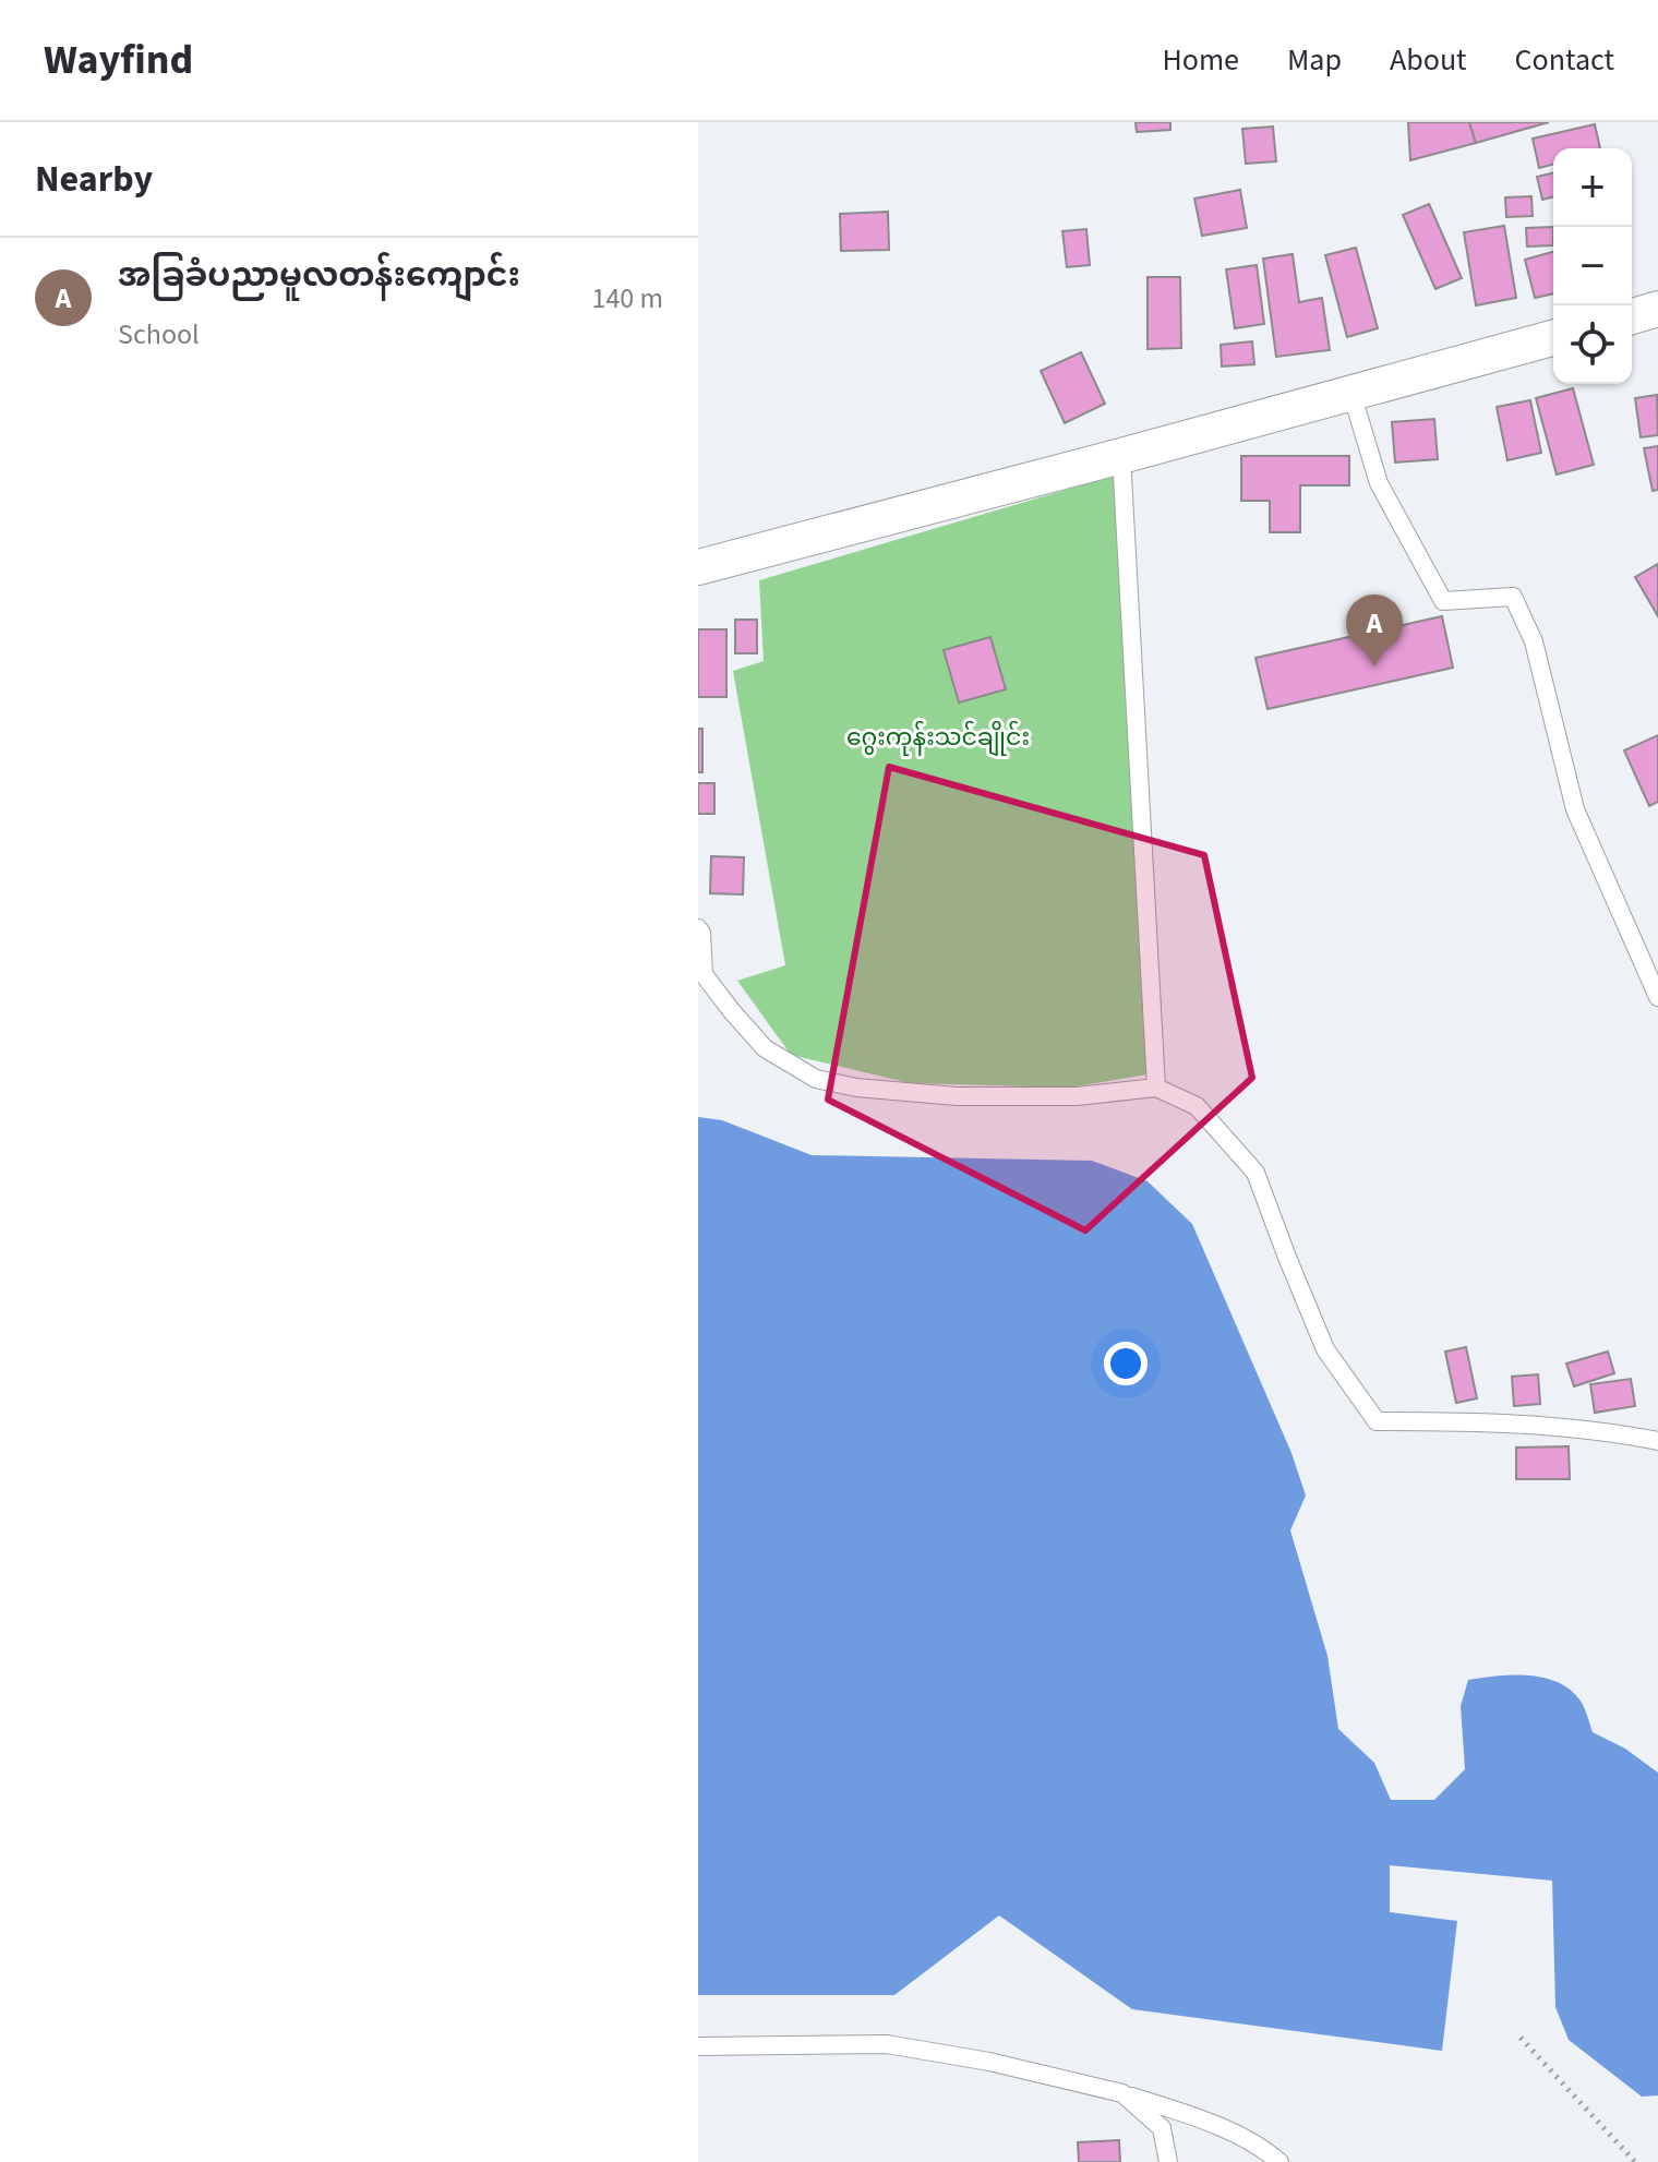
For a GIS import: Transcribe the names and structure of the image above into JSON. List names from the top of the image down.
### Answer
{
  "parks": ["ဂွေးကုန်းသင်ချိုင်း"],
  "page": {
    "header": "Wayfind",
    "nav": [
      "Home",
      "Map",
      "About",
      "Contact"
    ],
    "heading": "Nearby",
    "map_buttons": ["+", "−"],
    "list": [
      {
        "mark": "A",
        "name": "အခြခံပညာမူလတန်းကျောင်း",
        "note": "School",
        "value": "140 m"
      }
    ],
    "pins": "A"
  }
}
